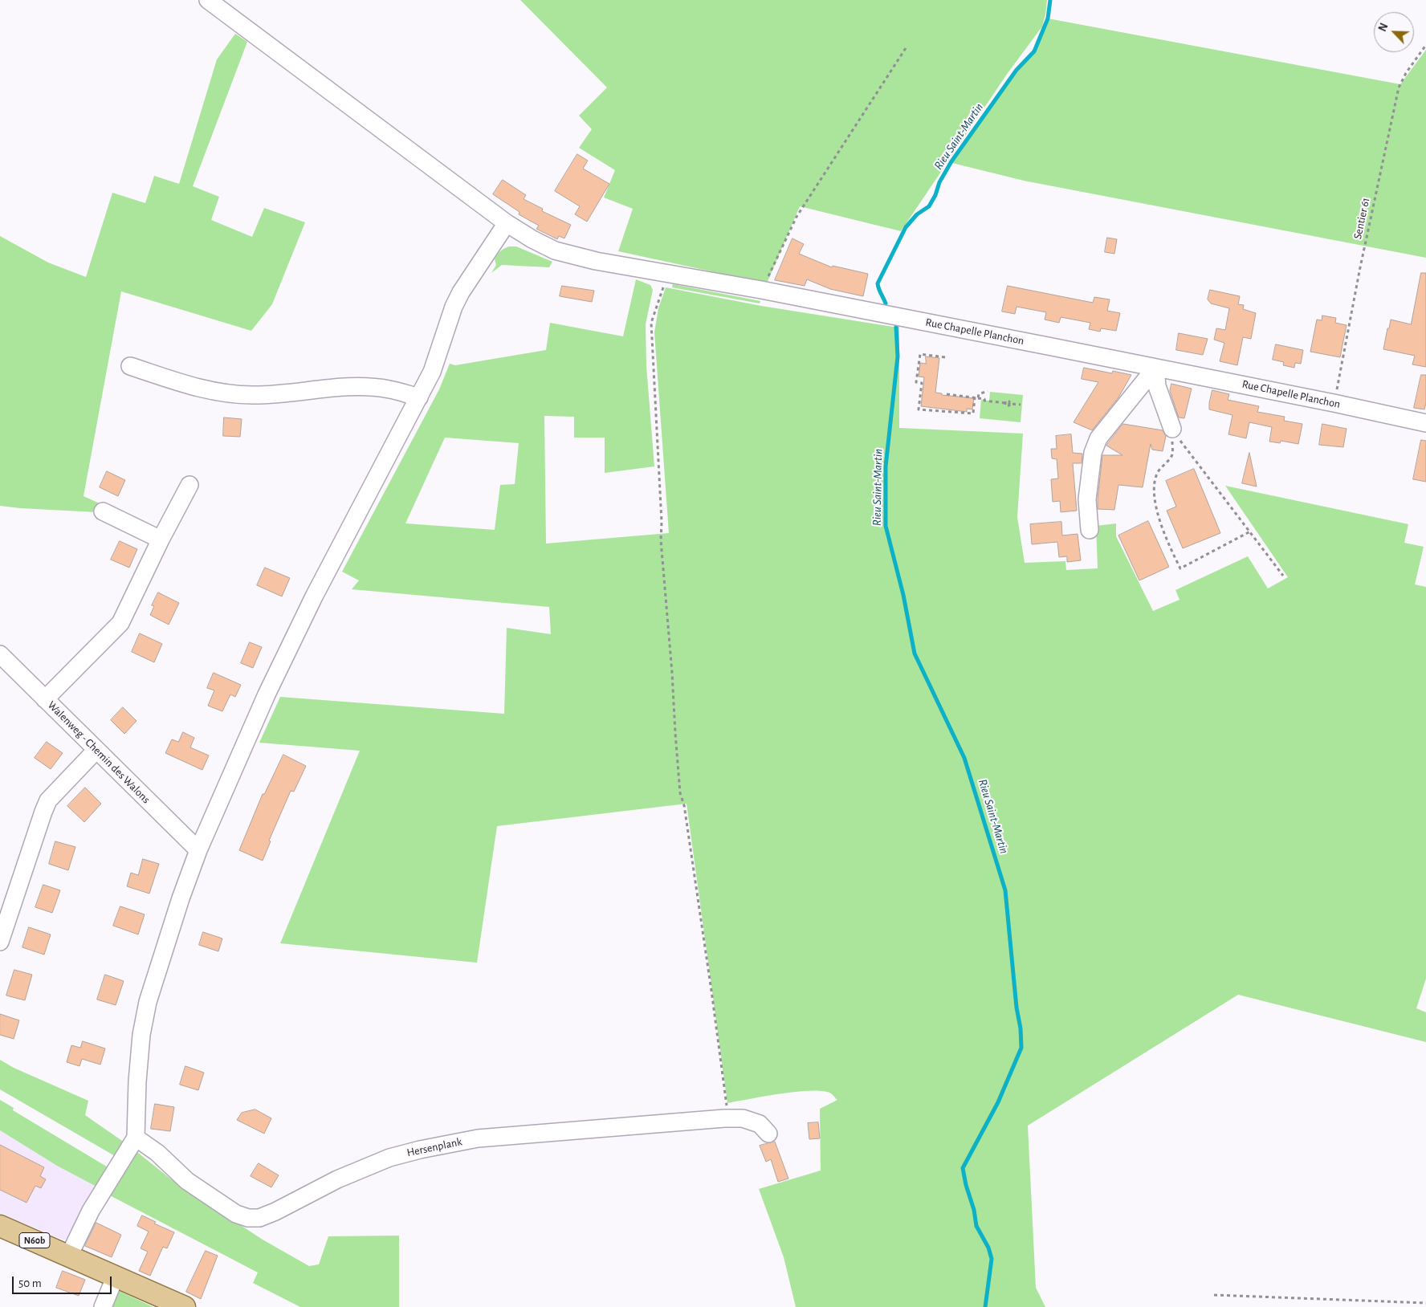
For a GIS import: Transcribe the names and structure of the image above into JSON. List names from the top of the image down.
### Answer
{
  "streets": {
    "main road": ["N60b"],
    "street": ["Rue Chapelle Planchon", "Walenweg - Chemin des Walons", "Hersenplank"],
    "path": ["Sentier 61"]
  },
  "crossings": [
    ["Sentier 61", "Rue Chapelle Planchon"]
  ],
  "water": ["Rieu Saint-Martin"],
  "scale_bar": "50 m",
  "north": "top left"
}
